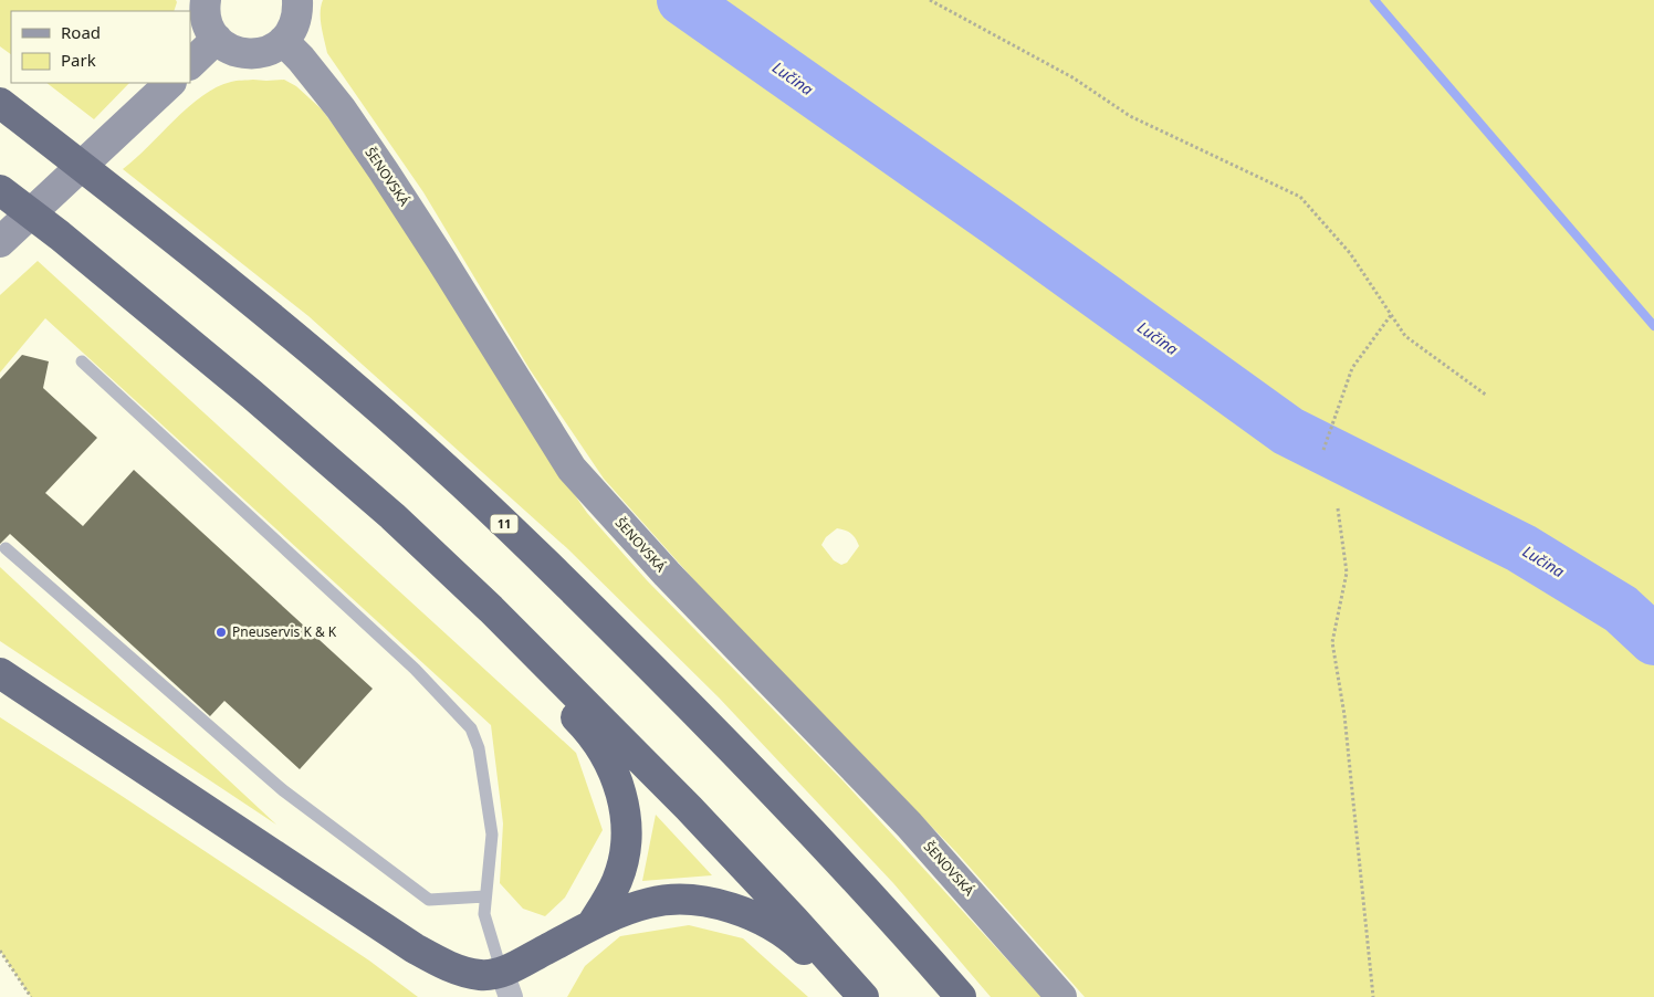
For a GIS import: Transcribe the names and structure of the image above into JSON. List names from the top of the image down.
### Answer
{
  "streets": {
    "highway": ["11"],
    "main road": ["ŠENOVSKÁ"]
  },
  "water": ["Lučina"],
  "places": ["Pneuservis K & K"],
  "legend": ["Road", "Park"]
}
